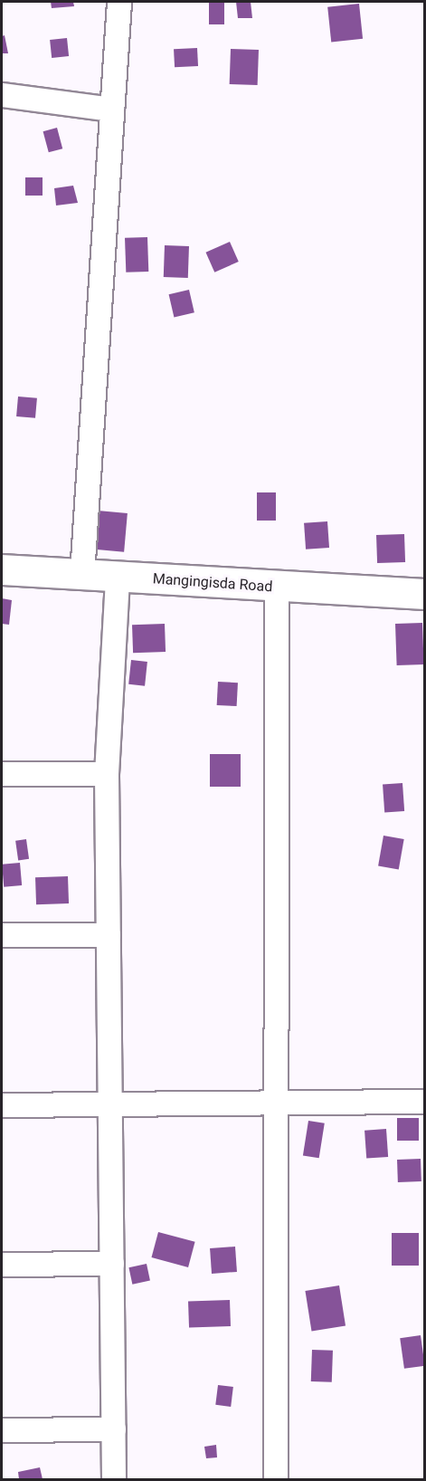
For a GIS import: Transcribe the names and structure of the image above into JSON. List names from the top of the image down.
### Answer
{
  "streets": {
    "street": ["Mangingisda Road"]
  }
}
